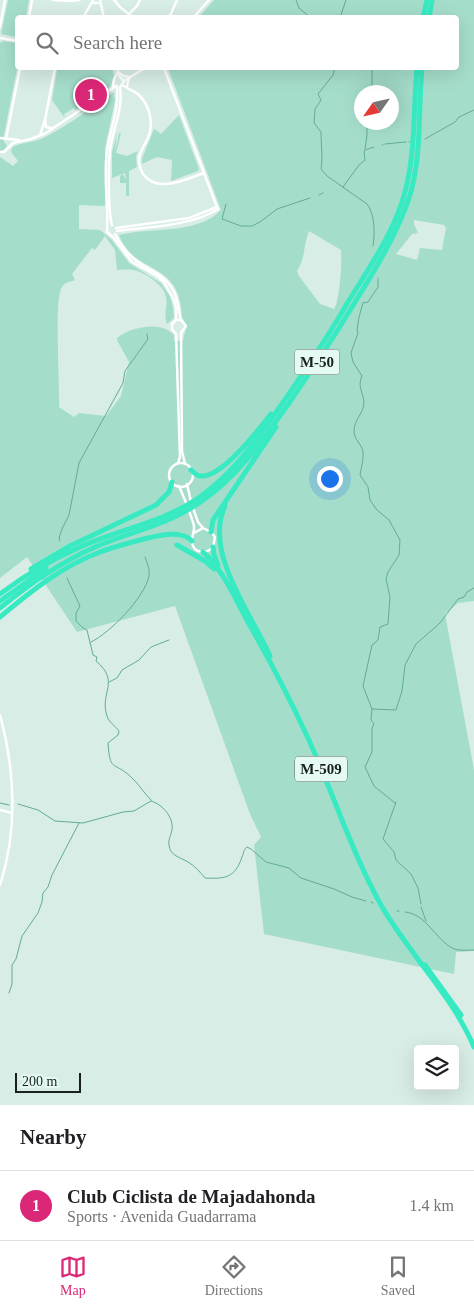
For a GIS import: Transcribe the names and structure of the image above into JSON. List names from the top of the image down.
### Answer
{
  "streets": {
    "highway": ["M-50", "M-509"]
  },
  "scale_bar": "200 m",
  "north": "bottom left",
  "page": {
    "search": "Search here",
    "pins": "1",
    "scale": "200 m",
    "heading": "Nearby",
    "list": [
      {
        "mark": "1",
        "name": "Club Ciclista de Majadahonda",
        "note": "Sports · Avenida Guadarrama",
        "value": "1.4 km"
      }
    ],
    "nav": ["Map", "Directions", "Saved"]
  }
}
